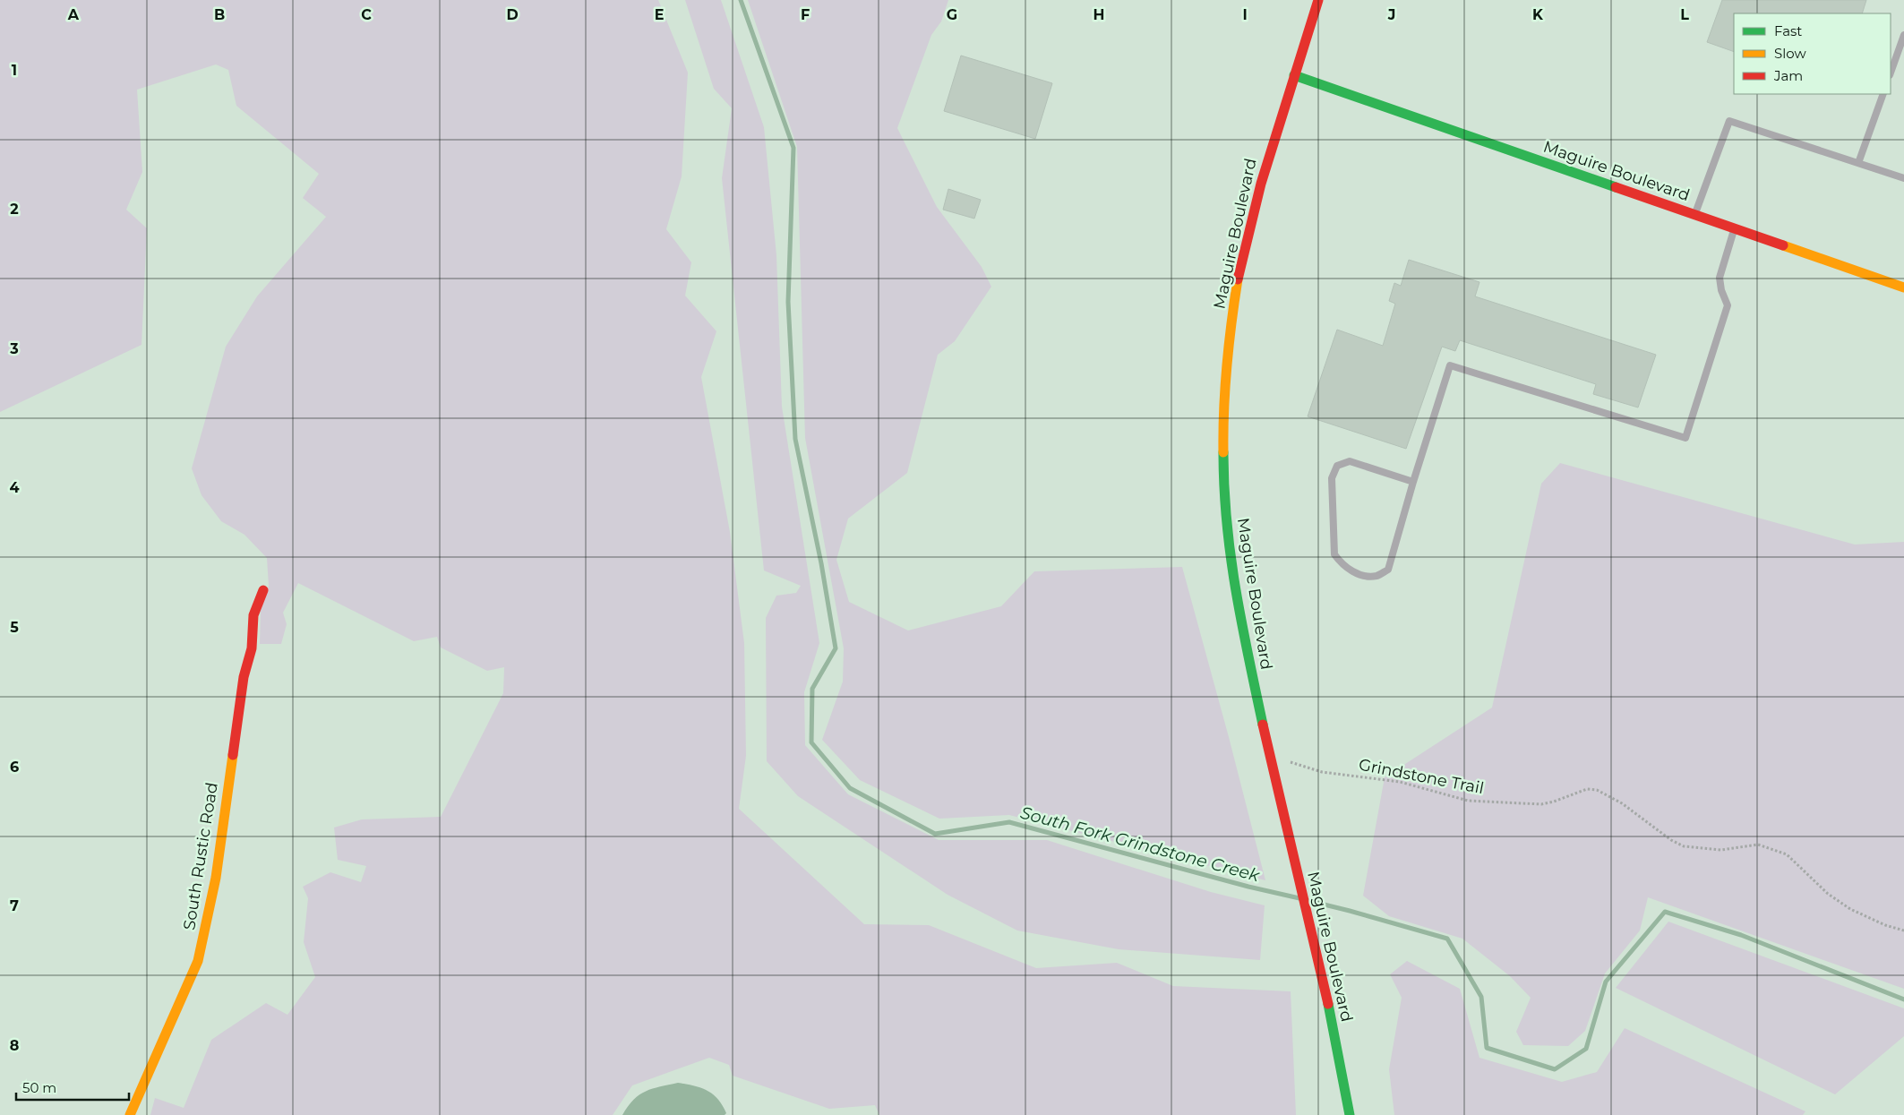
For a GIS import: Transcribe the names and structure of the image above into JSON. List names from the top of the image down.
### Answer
{
  "streets": {
    "street": ["Maguire Boulevard", "South Rustic Road"],
    "path": ["Grindstone Trail"]
  },
  "water": ["South Fork Grindstone Creek"],
  "legend": ["Fast", "Slow", "Jam"],
  "scale_bar": "50 m",
  "grid": {
    "columns": [
      "A",
      "B",
      "C",
      "D",
      "E",
      "F",
      "G",
      "H",
      "I",
      "J",
      "K",
      "L"
    ],
    "rows": [
      "1",
      "2",
      "3",
      "4",
      "5",
      "6",
      "7",
      "8"
    ]
  }
}
